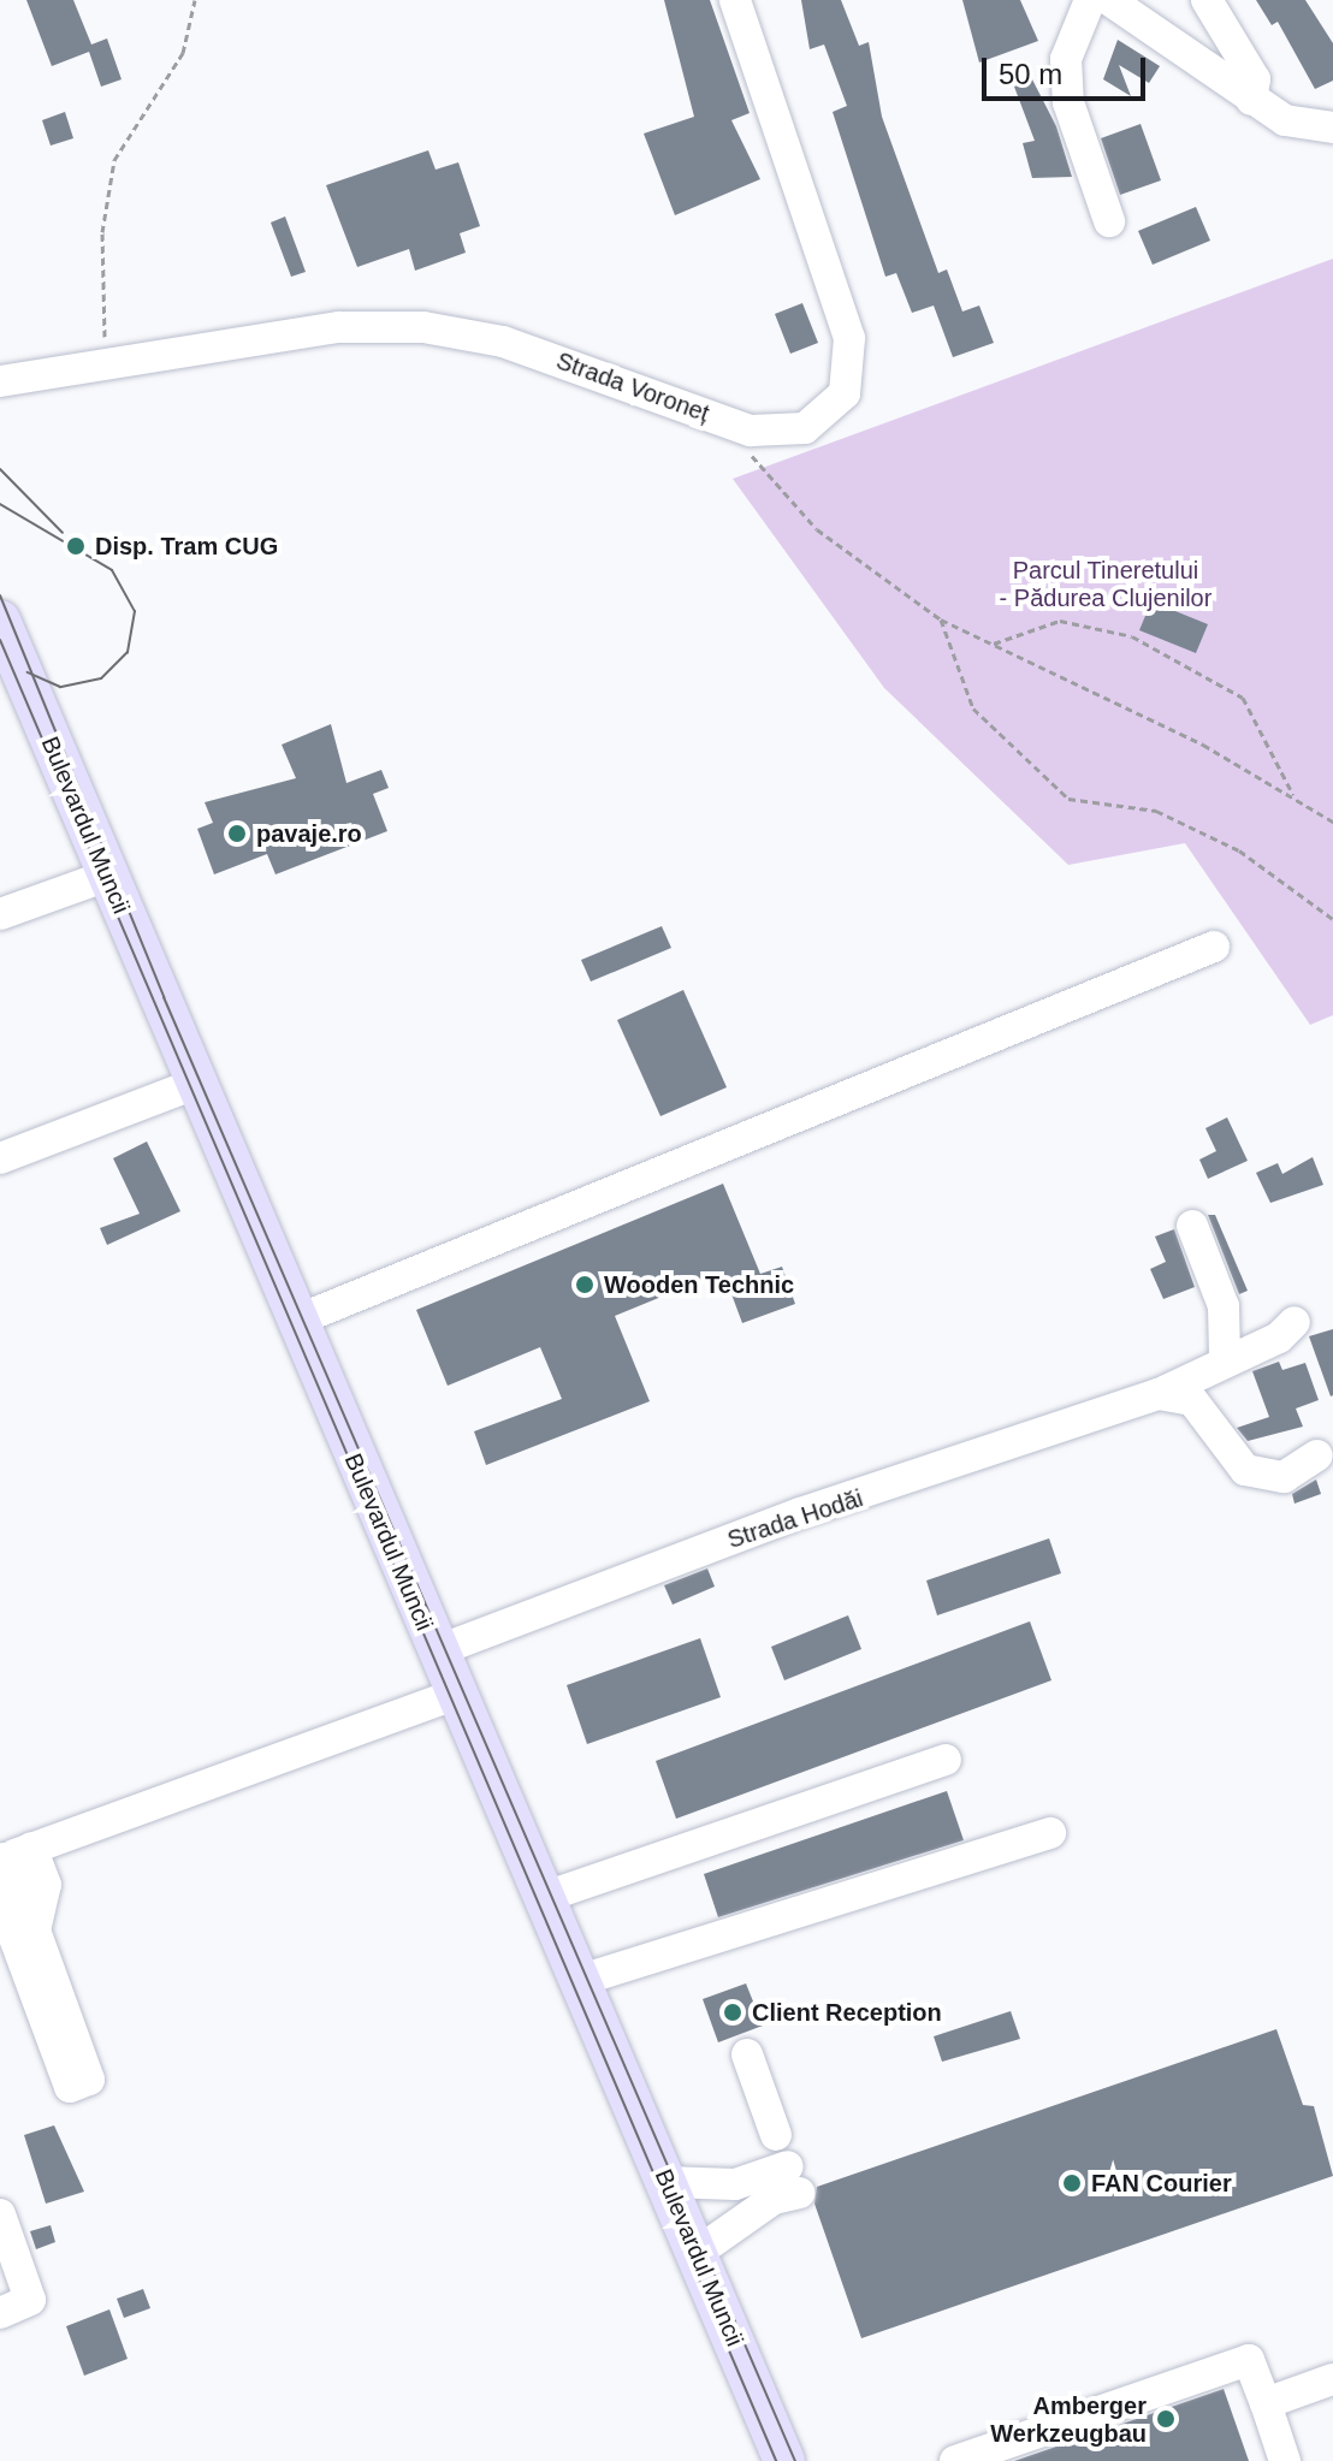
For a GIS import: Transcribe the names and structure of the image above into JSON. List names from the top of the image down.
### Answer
{
  "streets": {
    "main road": ["Bulevardul Muncii"],
    "street": ["Strada Voroneț", "Strada Hodăi"]
  },
  "crossings": [
    ["Bulevardul Muncii", "Strada Hodăi"]
  ],
  "parks": ["Parcul Tineretului - Pădurea Clujenilor"],
  "places": [
    "Disp. Tram CUG",
    "pavaje.ro",
    "Wooden Technic",
    "Client Reception",
    "FAN Courier",
    "Amberger Werkzeugbau"
  ],
  "scale_bar": "50 m"
}
